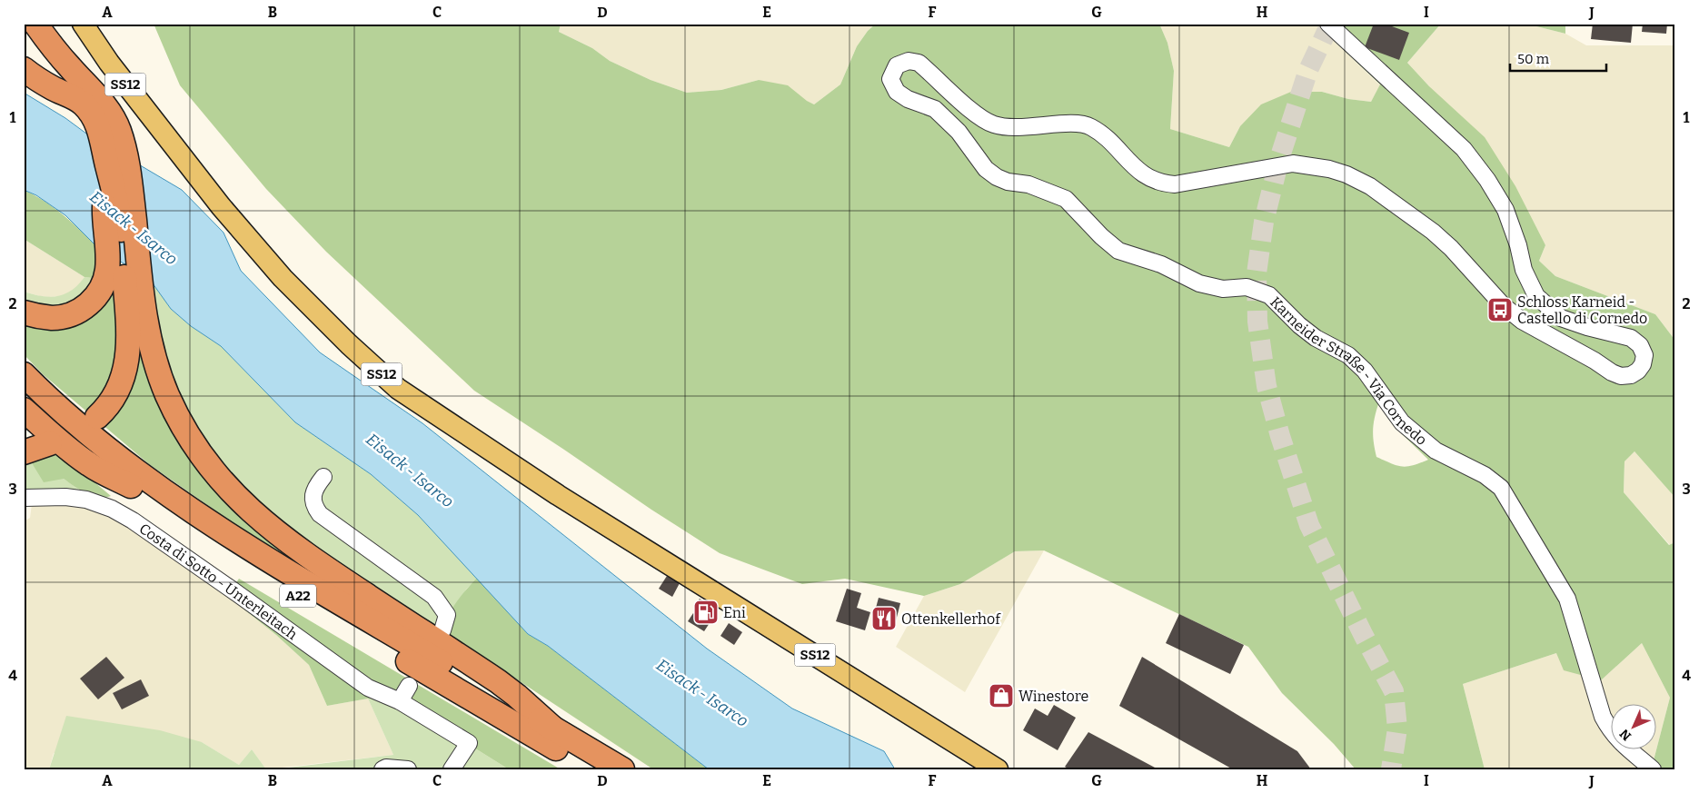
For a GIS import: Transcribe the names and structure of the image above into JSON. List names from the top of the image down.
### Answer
{
  "streets": {
    "highway": ["A22"],
    "main road": ["SS12"],
    "street": ["Karneider Straße - Via Cornedo", "Costa di Sotto - Unterleitach"]
  },
  "water": ["Eisack - Isarco"],
  "places": {
    "bus stop": ["Schloss Karneid - Castello di Cornedo"],
    "fuel station": ["Eni"],
    "restaurant": ["Ottenkellerhof"],
    "shop": ["Winestore"]
  },
  "scale_bar": "50 m",
  "north": "bottom left",
  "grid": {
    "columns": [
      "A",
      "B",
      "C",
      "D",
      "E",
      "F",
      "G",
      "H",
      "I",
      "J"
    ],
    "rows": [
      "1",
      "2",
      "3",
      "4"
    ]
  }
}
